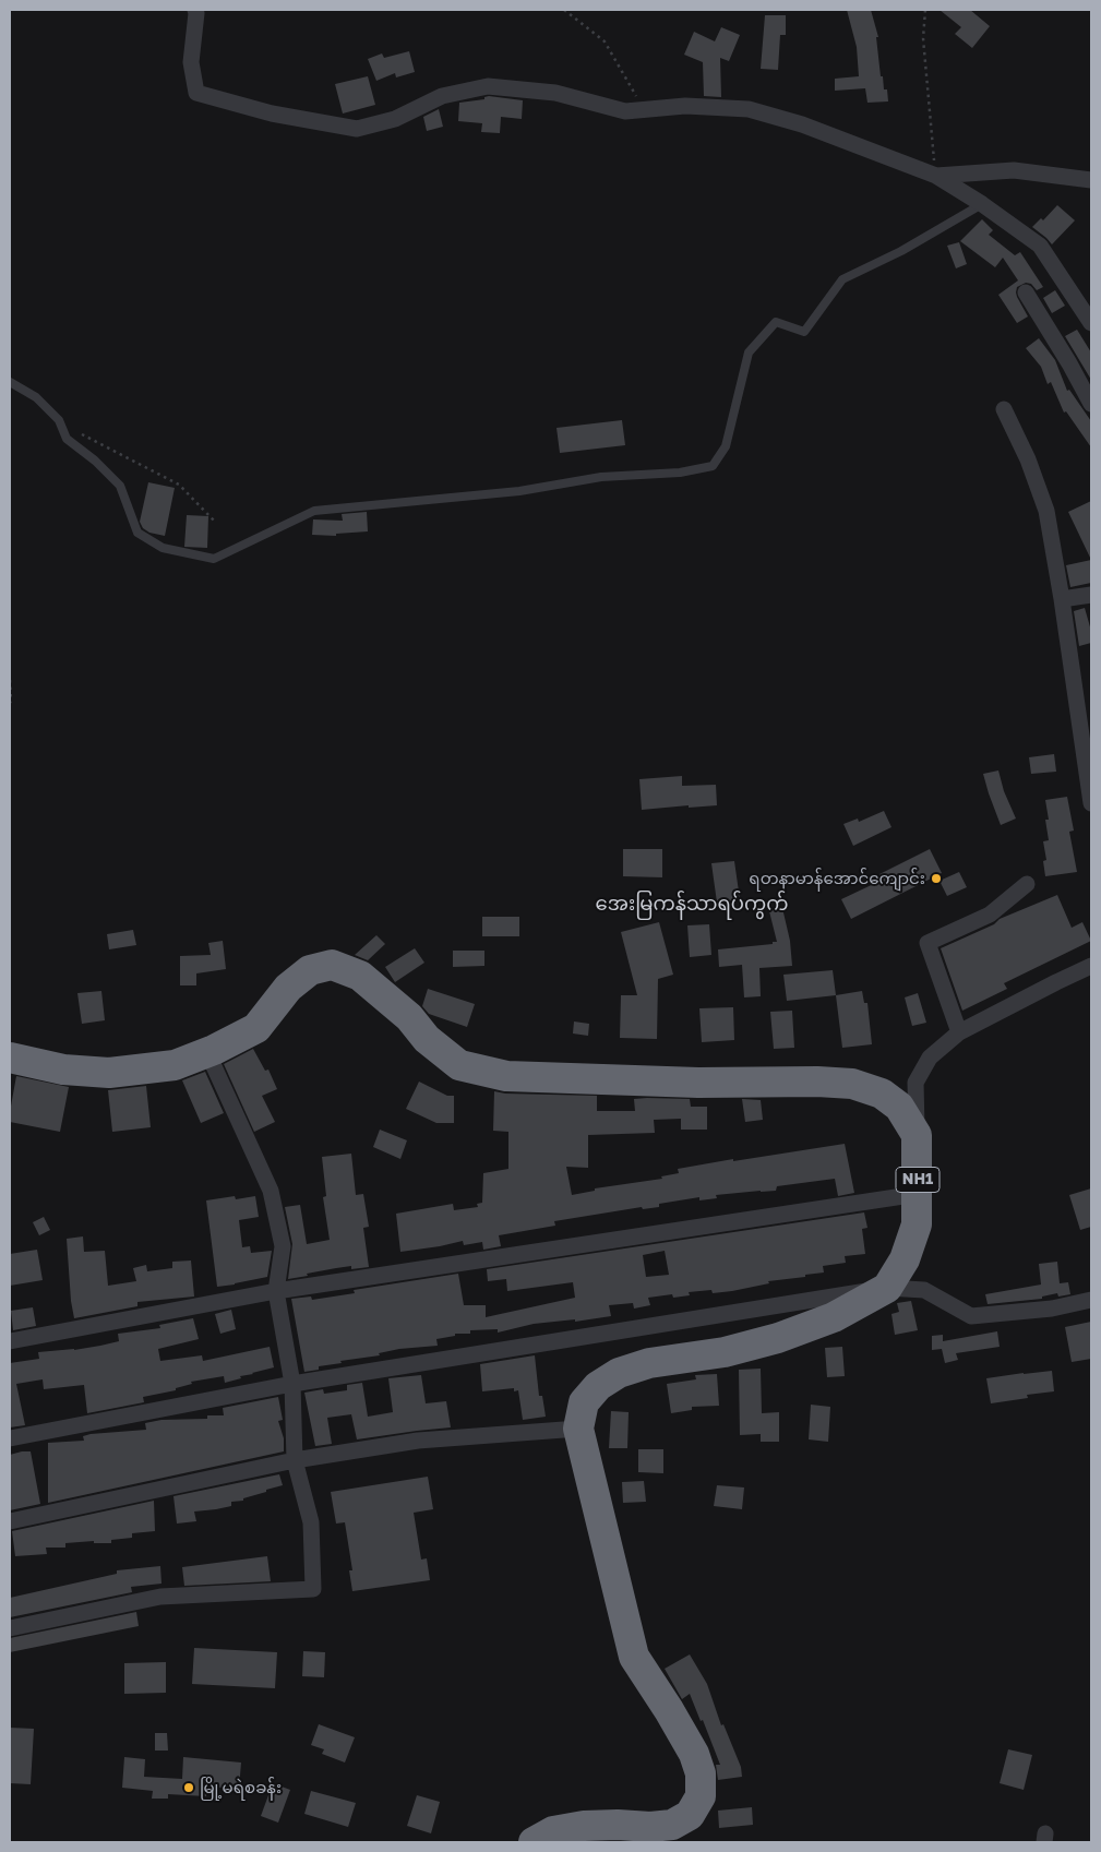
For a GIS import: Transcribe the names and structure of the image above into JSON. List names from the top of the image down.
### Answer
{
  "streets": {
    "highway": ["NH1"]
  },
  "districts": ["အေးမြကန်သာရပ်ကွက်"],
  "places": ["ရတနာမာန်အောင်ကျောင်း", "မြို့မရဲစခန်း"]
}
